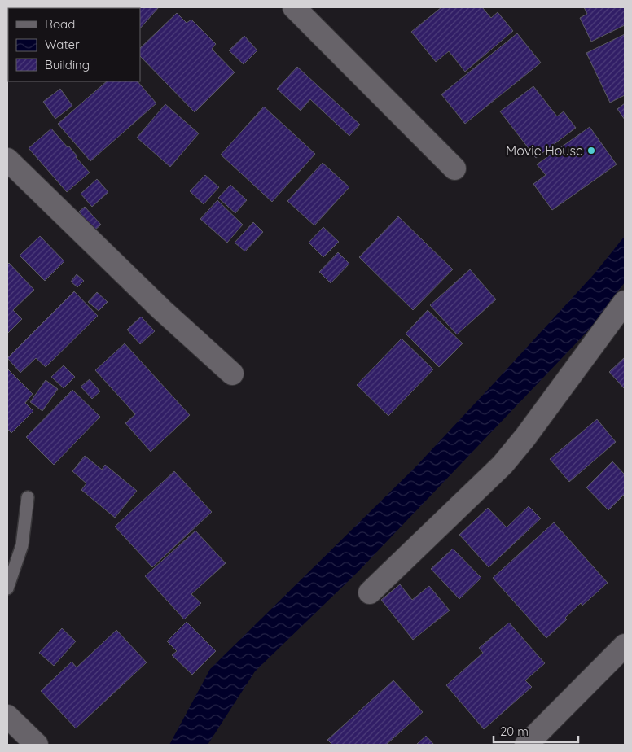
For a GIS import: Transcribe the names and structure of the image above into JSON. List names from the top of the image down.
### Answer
{
  "places": ["Movie House"],
  "legend": ["Road", "Water", "Building"],
  "scale_bar": "20 m"
}
